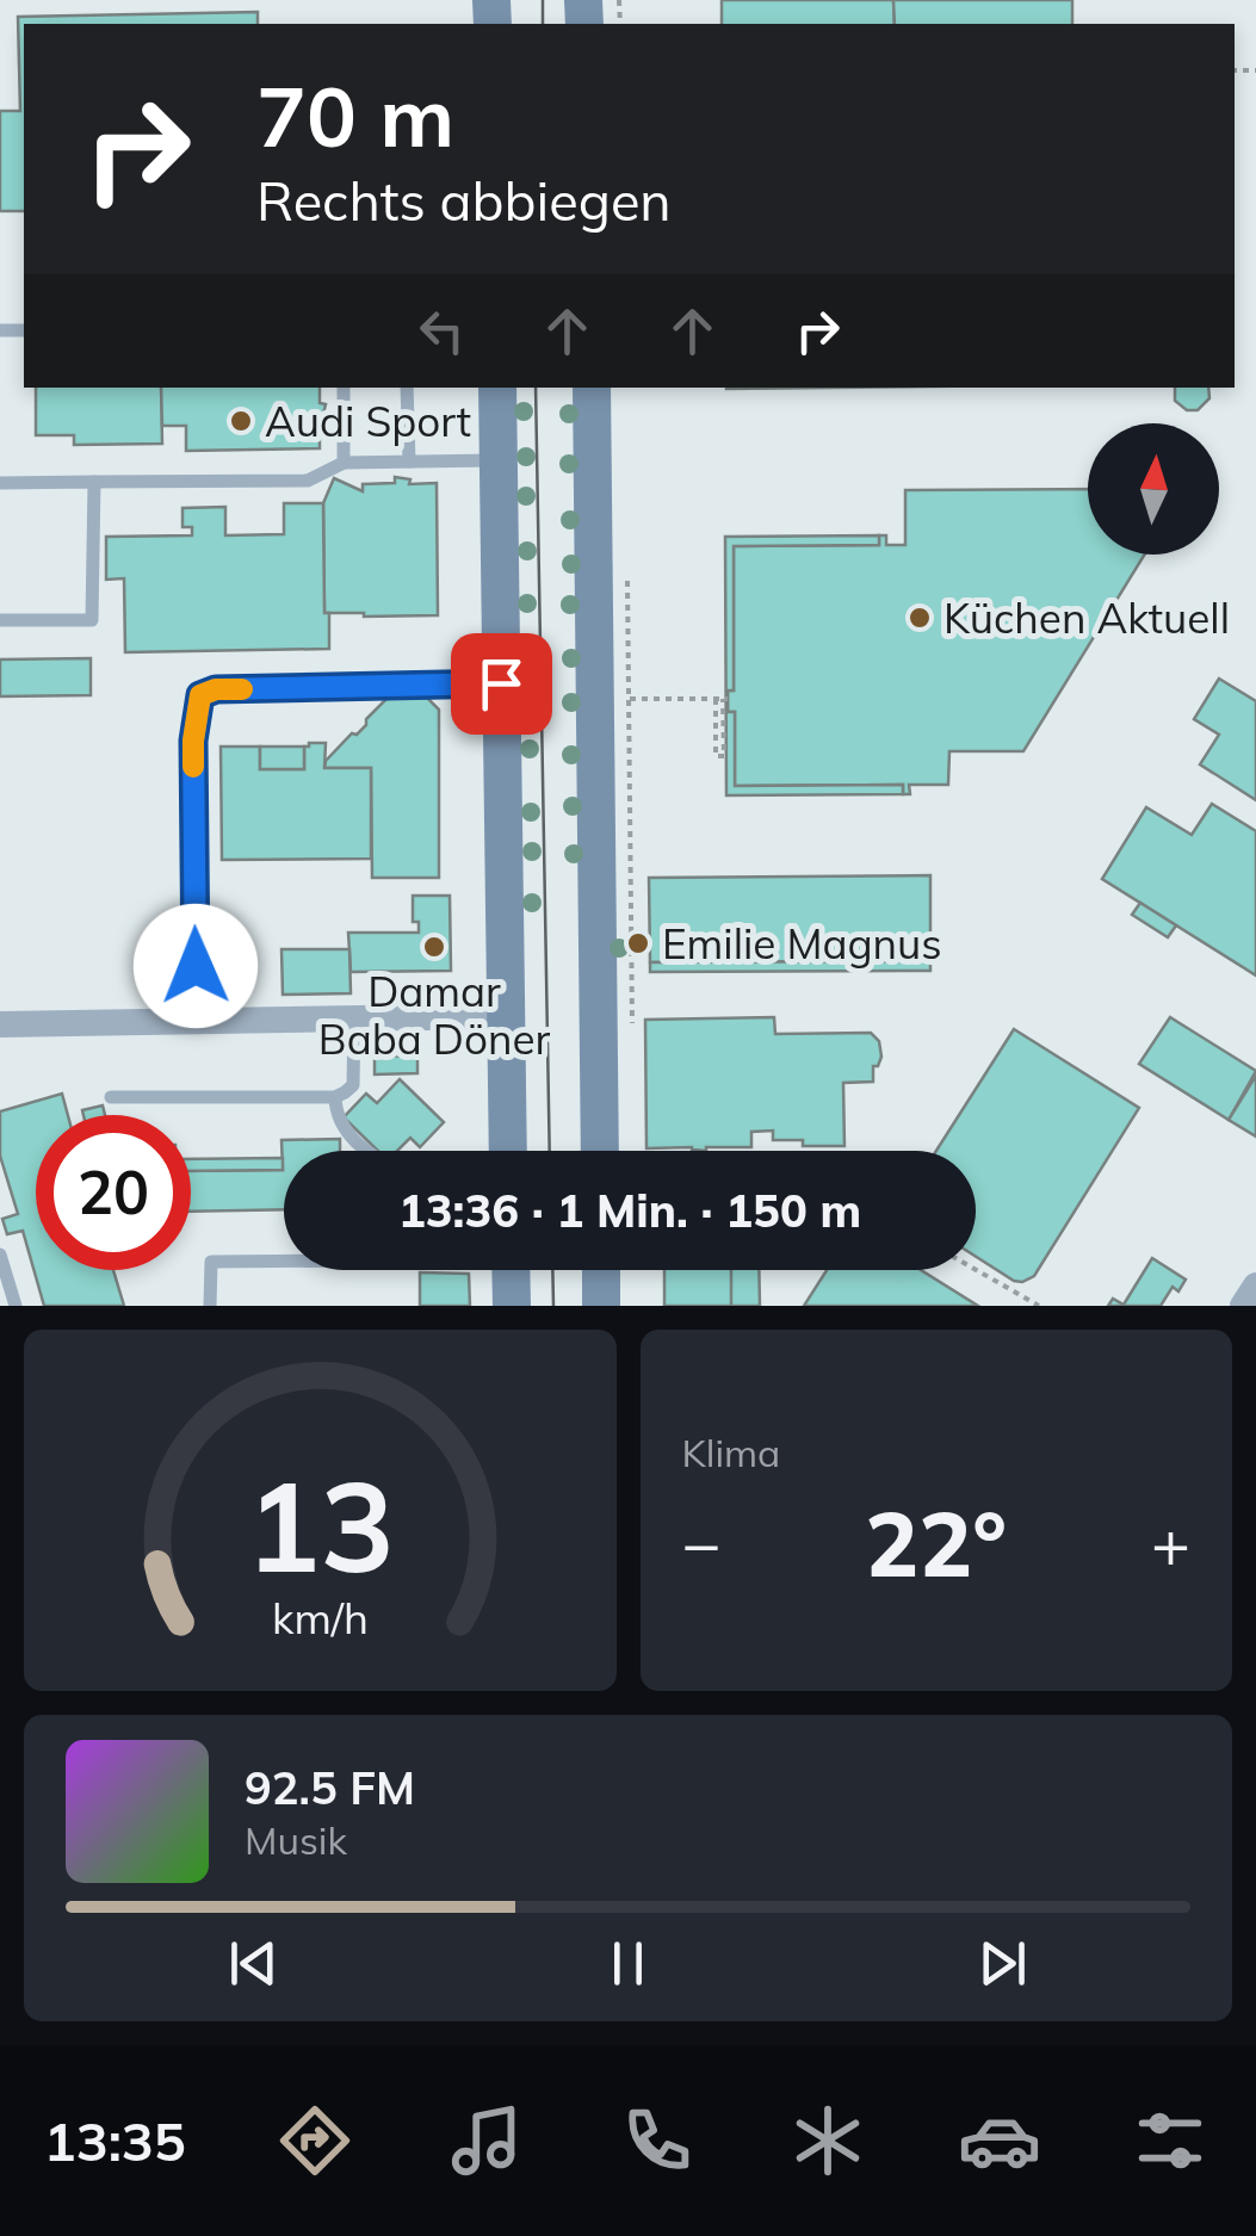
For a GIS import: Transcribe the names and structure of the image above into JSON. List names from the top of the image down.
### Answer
{
  "places": [
    "Audi Sport",
    "Küchen Aktuell",
    "Emilie Magnus",
    "Damar Baba Döner"
  ],
  "north": "top",
  "page": {
    "turn": ["70 m", "Rechts abbiegen"],
    "limit": "20",
    "trip": "13:36 · 1 Min. · 150 m",
    "tile": "Klima",
    "heat": ["−", "22°", "+"],
    "song": ["92.5 FM", "Musik"],
    "tabs": "13:35",
    "gauge": ["13", "km/h"]
  }
}
